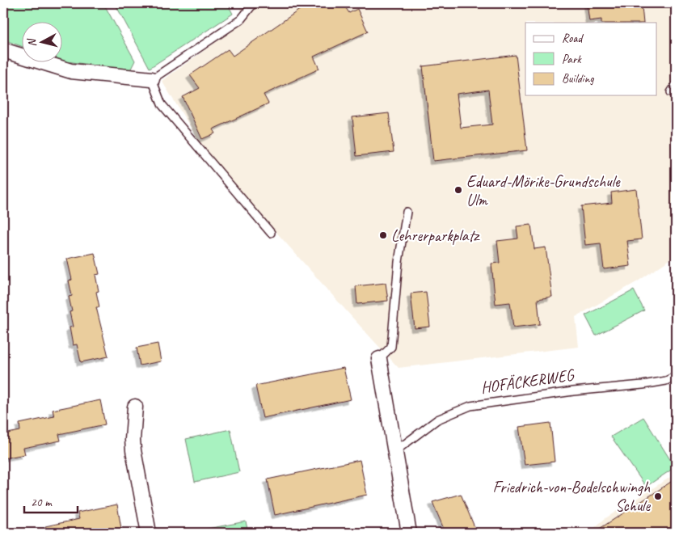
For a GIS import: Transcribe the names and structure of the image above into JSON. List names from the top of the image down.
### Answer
{
  "streets": {
    "lane": ["HOFÄCKERWEG"]
  },
  "places": ["Eduard-Mörike-Grundschule Ulm", "Lehrerparkplatz", "Friedrich-von-Bodelschwingh Schule"],
  "legend": ["Road", "Park", "Building"],
  "scale_bar": "20 m",
  "north": "left"
}
